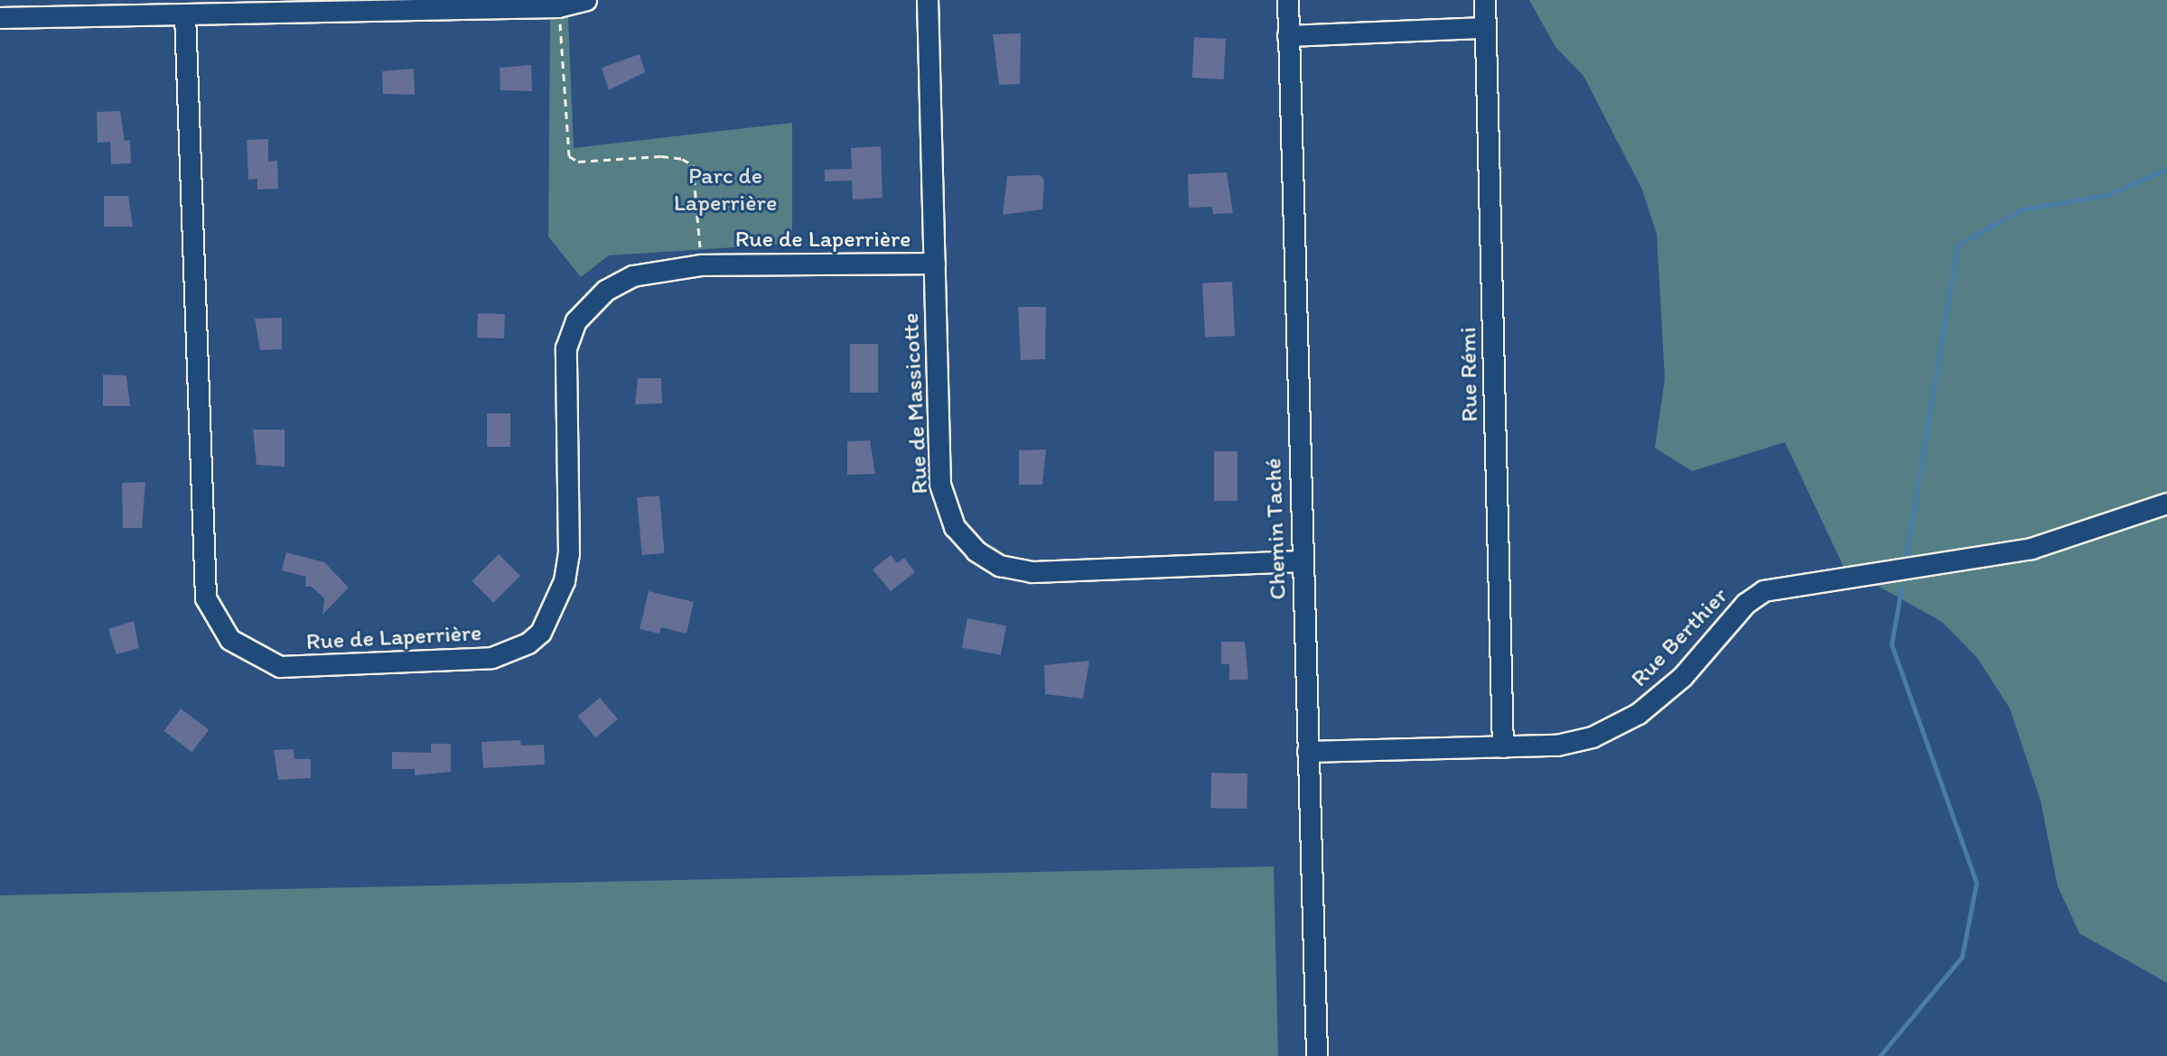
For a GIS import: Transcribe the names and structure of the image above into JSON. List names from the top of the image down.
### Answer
{
  "streets": {
    "street": [
      "Rue de Laperrière",
      "Rue Rémi",
      "Rue de Massicotte",
      "Chemin Taché",
      "Rue Berthier"
    ]
  },
  "crossings": [
    ["Rue de Laperrière", "Rue de Massicotte"],
    ["Rue Rémi", "Rue Berthier"],
    ["Rue de Massicotte", "Chemin Taché"],
    ["Chemin Taché", "Rue Berthier"]
  ],
  "parks": ["Parc de Laperrière"]
}
